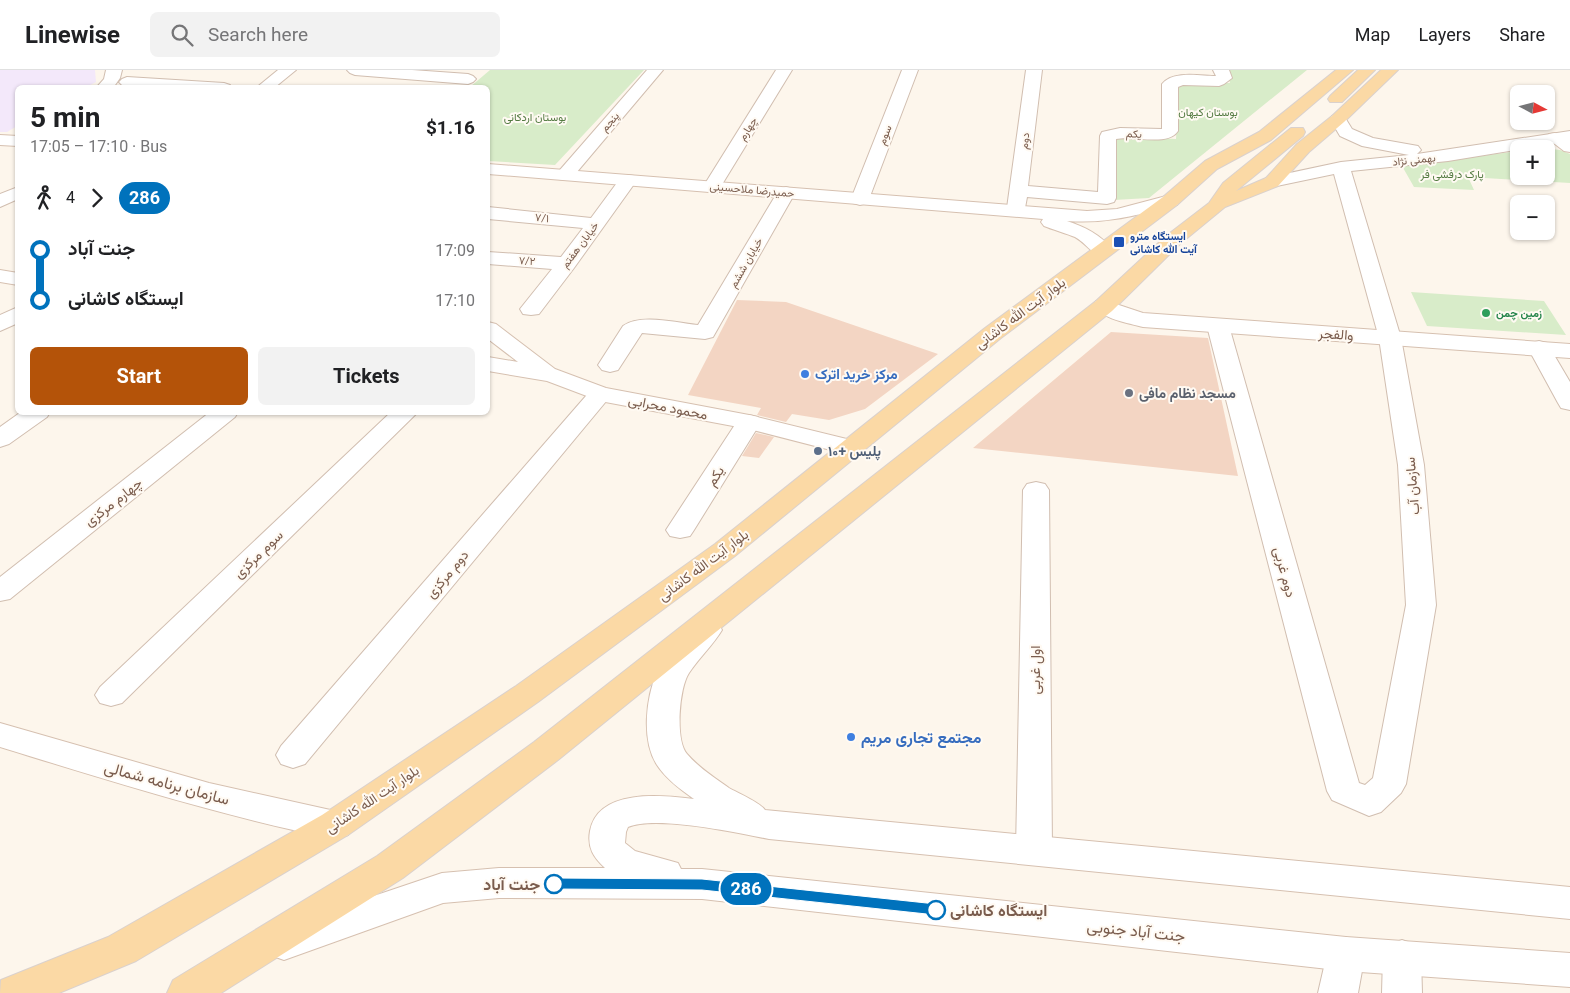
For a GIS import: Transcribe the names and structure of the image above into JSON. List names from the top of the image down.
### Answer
{
  "streets": {
    "main road": ["بلوار آیت الله کاشانی"],
    "street": [
      "پنجم",
      "چهارم",
      "یکم",
      "سوم",
      "دوم",
      "بهمنی نژاد",
      "حمیدرضا ملاحسینی",
      "۷/۱",
      "خیابان هفتم",
      "۷/۲",
      "خیابان ششم",
      "والفجر",
      "محمود محرابی",
      "سازمان آب",
      "چهارم مرکزی",
      "سوم مرکزی",
      "دوم غربی",
      "دوم مرکزی",
      "اول غربی",
      "سازمان برنامه شمالی",
      "جنت آباد جنوبی"
    ]
  },
  "crossings": [
    ["پنجم", "حمیدرضا ملاحسینی"],
    ["چهارم", "حمیدرضا ملاحسینی"],
    ["یکم", "دوم"],
    ["یکم", "محمود محرابی"],
    ["سوم", "حمیدرضا ملاحسینی"],
    ["دوم", "حمیدرضا ملاحسینی"],
    ["بهمنی نژاد", "سازمان آب"],
    ["حمیدرضا ملاحسینی", "خیابان هفتم"],
    ["حمیدرضا ملاحسینی", "خیابان ششم"],
    ["۷/۱", "خیابان هفتم"],
    ["خیابان هفتم", "۷/۲"],
    ["بلوار آیت الله کاشانی", "محمود محرابی"],
    ["بلوار آیت الله کاشانی", "سازمان برنامه شمالی"],
    ["والفجر", "سازمان آب"],
    ["والفجر", "دوم غربی"],
    ["محمود محرابی", "دوم مرکزی"],
    ["سازمان آب", "دوم غربی"]
  ],
  "parks": ["بوستان کیهان", "بوستان اردکانی", "پارک درفشی فر"],
  "places": {
    "transit": ["ایستگاه مترو آیت الله کاشانی"],
    "other": [
      "زمین چمن",
      "مرکز خرید اترک",
      "مسجد نظام مافی",
      "پلیس +۱۰",
      "مجتمع تجاری مریم",
      "جنت آباد",
      "ایستگاه کاشانی"
    ]
  },
  "lines": ["bus line 286"],
  "north": "right",
  "page": {
    "header": "Linewise",
    "search": "Search here",
    "nav": ["Map", "Layers", "Share"],
    "on_map": "286",
    "map_buttons": ["+", "−"],
    "heading": ["5 min", "17:05 – 17:10 · Bus", "$1.16"],
    "legs": ["4", "286"],
    "list": [
      {
        "name": "جنت آباد",
        "value": "17:09"
      },
      {
        "name": "ایستگاه کاشانی",
        "value": "17:10"
      }
    ],
    "buttons": ["Start", "Tickets"]
  }
}
